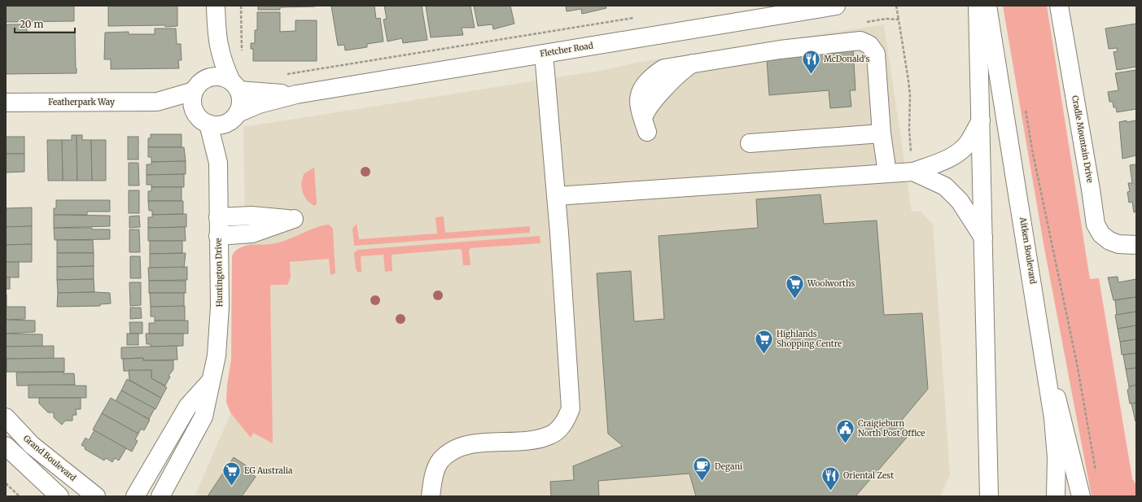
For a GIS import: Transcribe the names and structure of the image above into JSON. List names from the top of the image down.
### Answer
{
  "streets": {
    "street": [
      "Fletcher Road",
      "Featherpark Way",
      "Cradle Mountain Drive",
      "Aitken Boulevard",
      "Huntington Drive",
      "Grand Boulevard"
    ]
  },
  "crossings": [
    ["Fletcher Road", "Featherpark Way"],
    ["Fletcher Road", "Huntington Drive"],
    ["Featherpark Way", "Huntington Drive"]
  ],
  "places": {
    "restaurant": ["McDonald's", "Oriental Zest"],
    "supermarket": ["Woolworths", "Highlands Shopping Centre", "EG Australia"],
    "public building": ["Craigieburn North Post Office"],
    "cafe": ["Degani"]
  },
  "scale_bar": "20 m"
}
